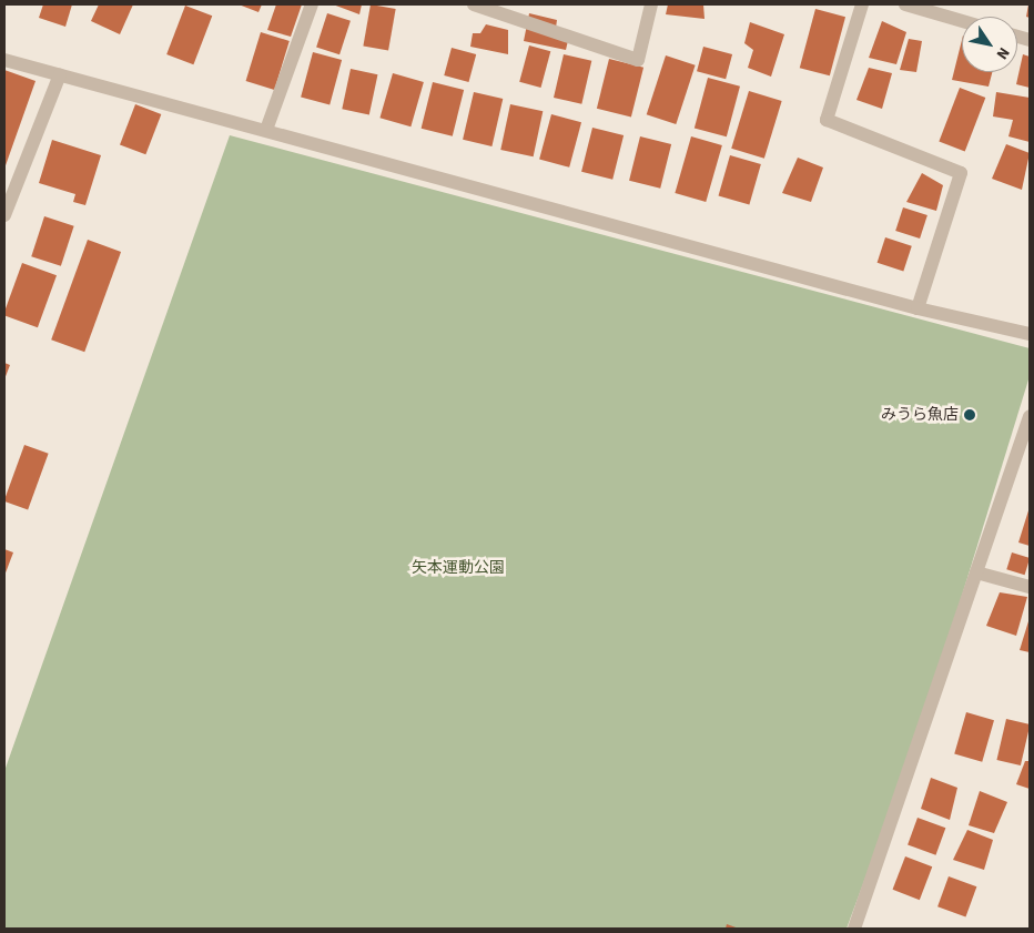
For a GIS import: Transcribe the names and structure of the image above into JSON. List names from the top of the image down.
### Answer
{
  "parks": ["矢本運動公園"],
  "places": ["みうら魚店"],
  "north": "bottom right"
}
